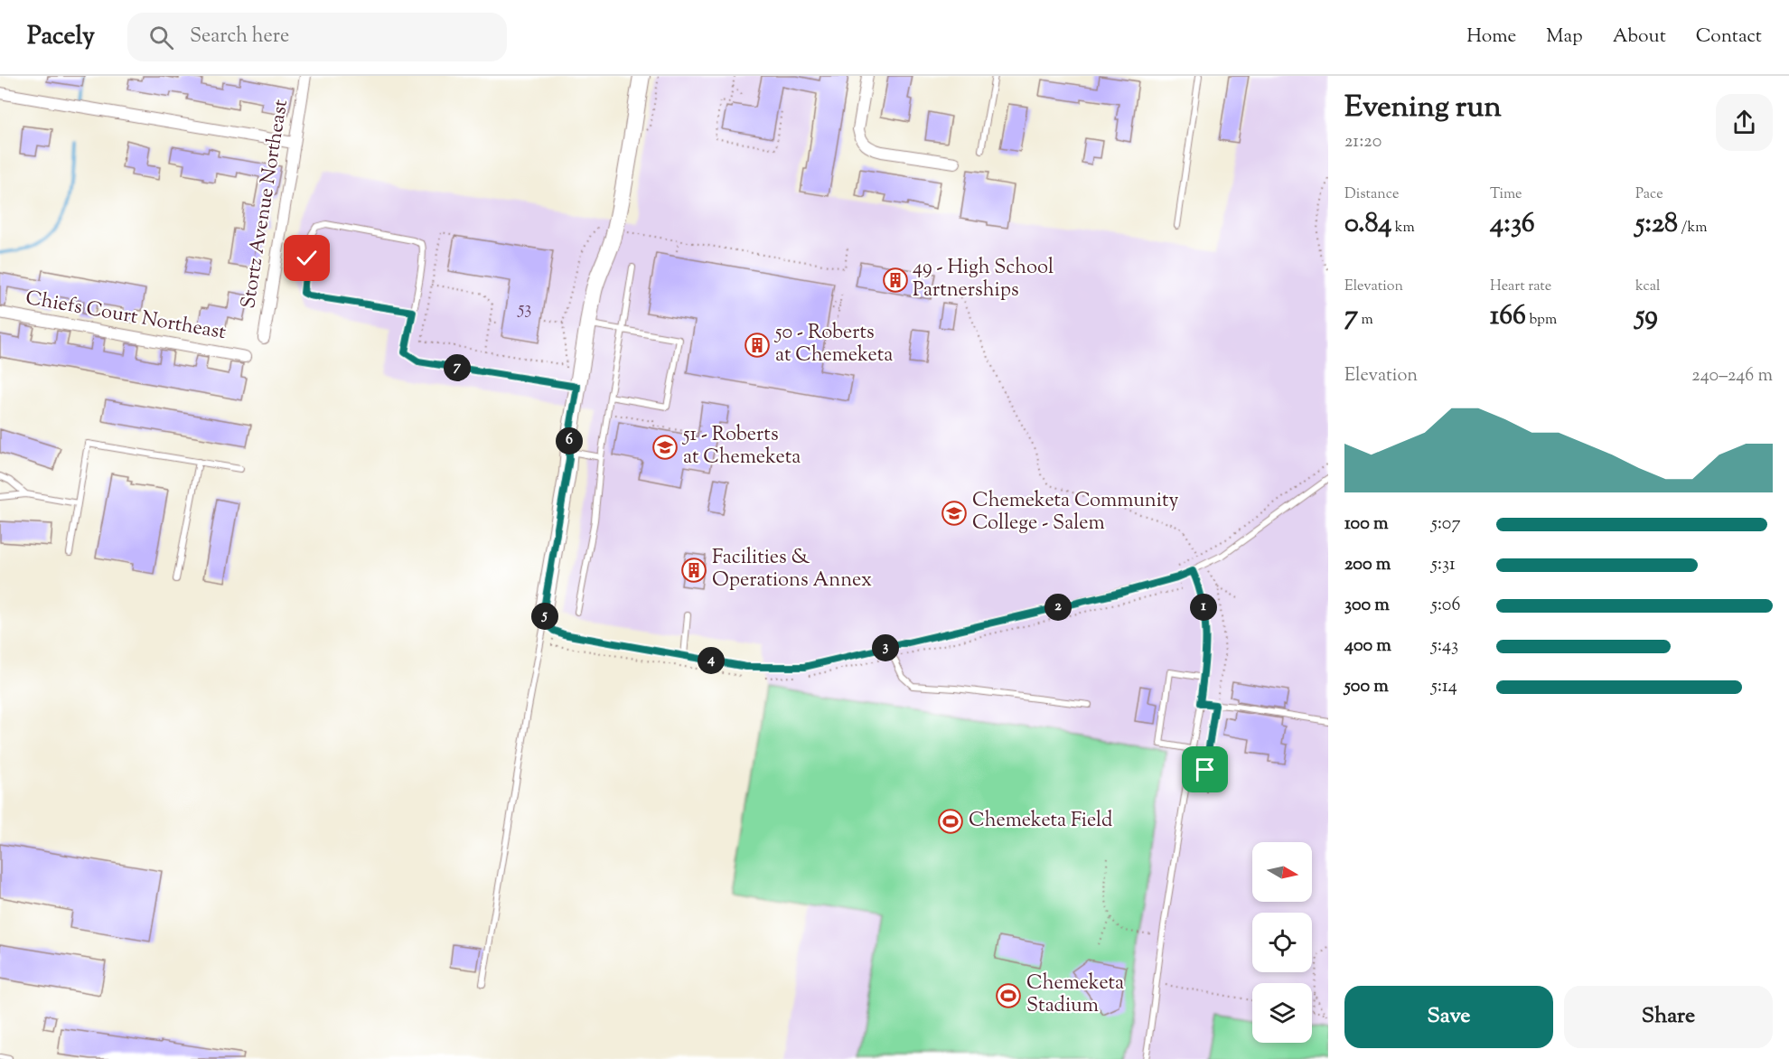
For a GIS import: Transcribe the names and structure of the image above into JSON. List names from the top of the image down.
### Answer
{
  "streets": {
    "street": ["Stortz Avenue Northeast", "Chiefs Court Northeast"]
  },
  "places": {
    "building": ["49 - High School Partnerships", "50 - Roberts at Chemeketa", "Facilities & Operations Annex"],
    "school or university": ["51 - Roberts at Chemeketa", "Chemeketa Community College - Salem"],
    "sports": ["Chemeketa Field", "Chemeketa Stadium"]
  },
  "house_numbers": ["53"],
  "north": "right",
  "page": {
    "header": "Pacely",
    "search": "Search here",
    "nav": [
      "Home",
      "Map",
      "About",
      "Contact"
    ],
    "heading": ["Evening run", "21:20"],
    "stats": [
      ["Distance", "0.84 km"],
      ["Time", "4:36"],
      ["Pace", "5:28 /km"],
      ["Elevation", "7 m"],
      ["Heart rate", "166 bpm"],
      ["kcal", "59"]
    ],
    "chart": ["Elevation", "240–246 m"],
    "pins": [
      "7",
      "6",
      "1",
      "2",
      "5",
      "3",
      "4"
    ],
    "list": [
      {
        "name": "100 m",
        "note": "5:07"
      },
      {
        "name": "200 m",
        "note": "5:31"
      },
      {
        "name": "300 m",
        "note": "5:06"
      },
      {
        "name": "400 m",
        "note": "5:43"
      },
      {
        "name": "500 m",
        "note": "5:14"
      }
    ],
    "buttons": ["Save", "Share"]
  }
}
